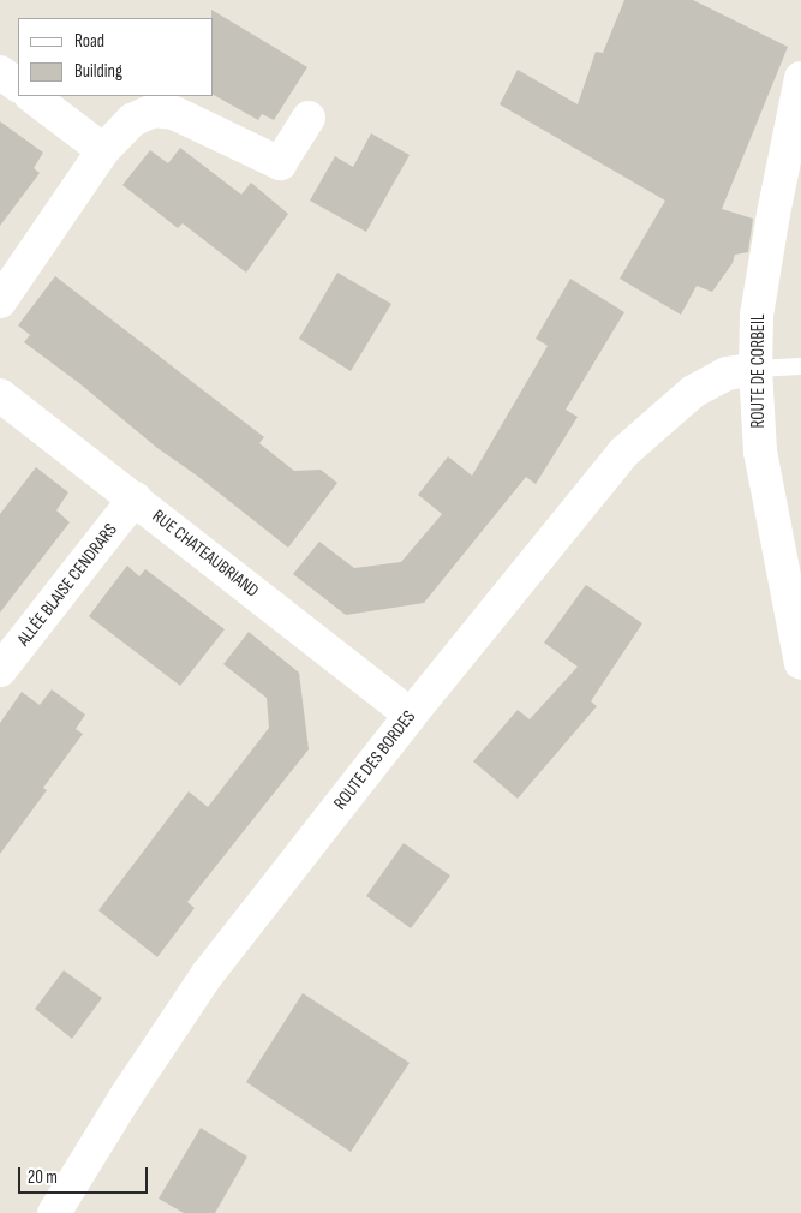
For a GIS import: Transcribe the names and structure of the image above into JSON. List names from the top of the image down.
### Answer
{
  "streets": {
    "street": [
      "ROUTE DE CORBEIL",
      "RUE CHATEAUBRIAND",
      "ALLÉE BLAISE CENDRARS",
      "ROUTE DES BORDES"
    ]
  },
  "crossings": [
    ["ROUTE DE CORBEIL", "ROUTE DES BORDES"],
    ["RUE CHATEAUBRIAND", "ALLÉE BLAISE CENDRARS"],
    ["RUE CHATEAUBRIAND", "ROUTE DES BORDES"]
  ],
  "legend": ["Road", "Building"],
  "scale_bar": "20 m"
}
